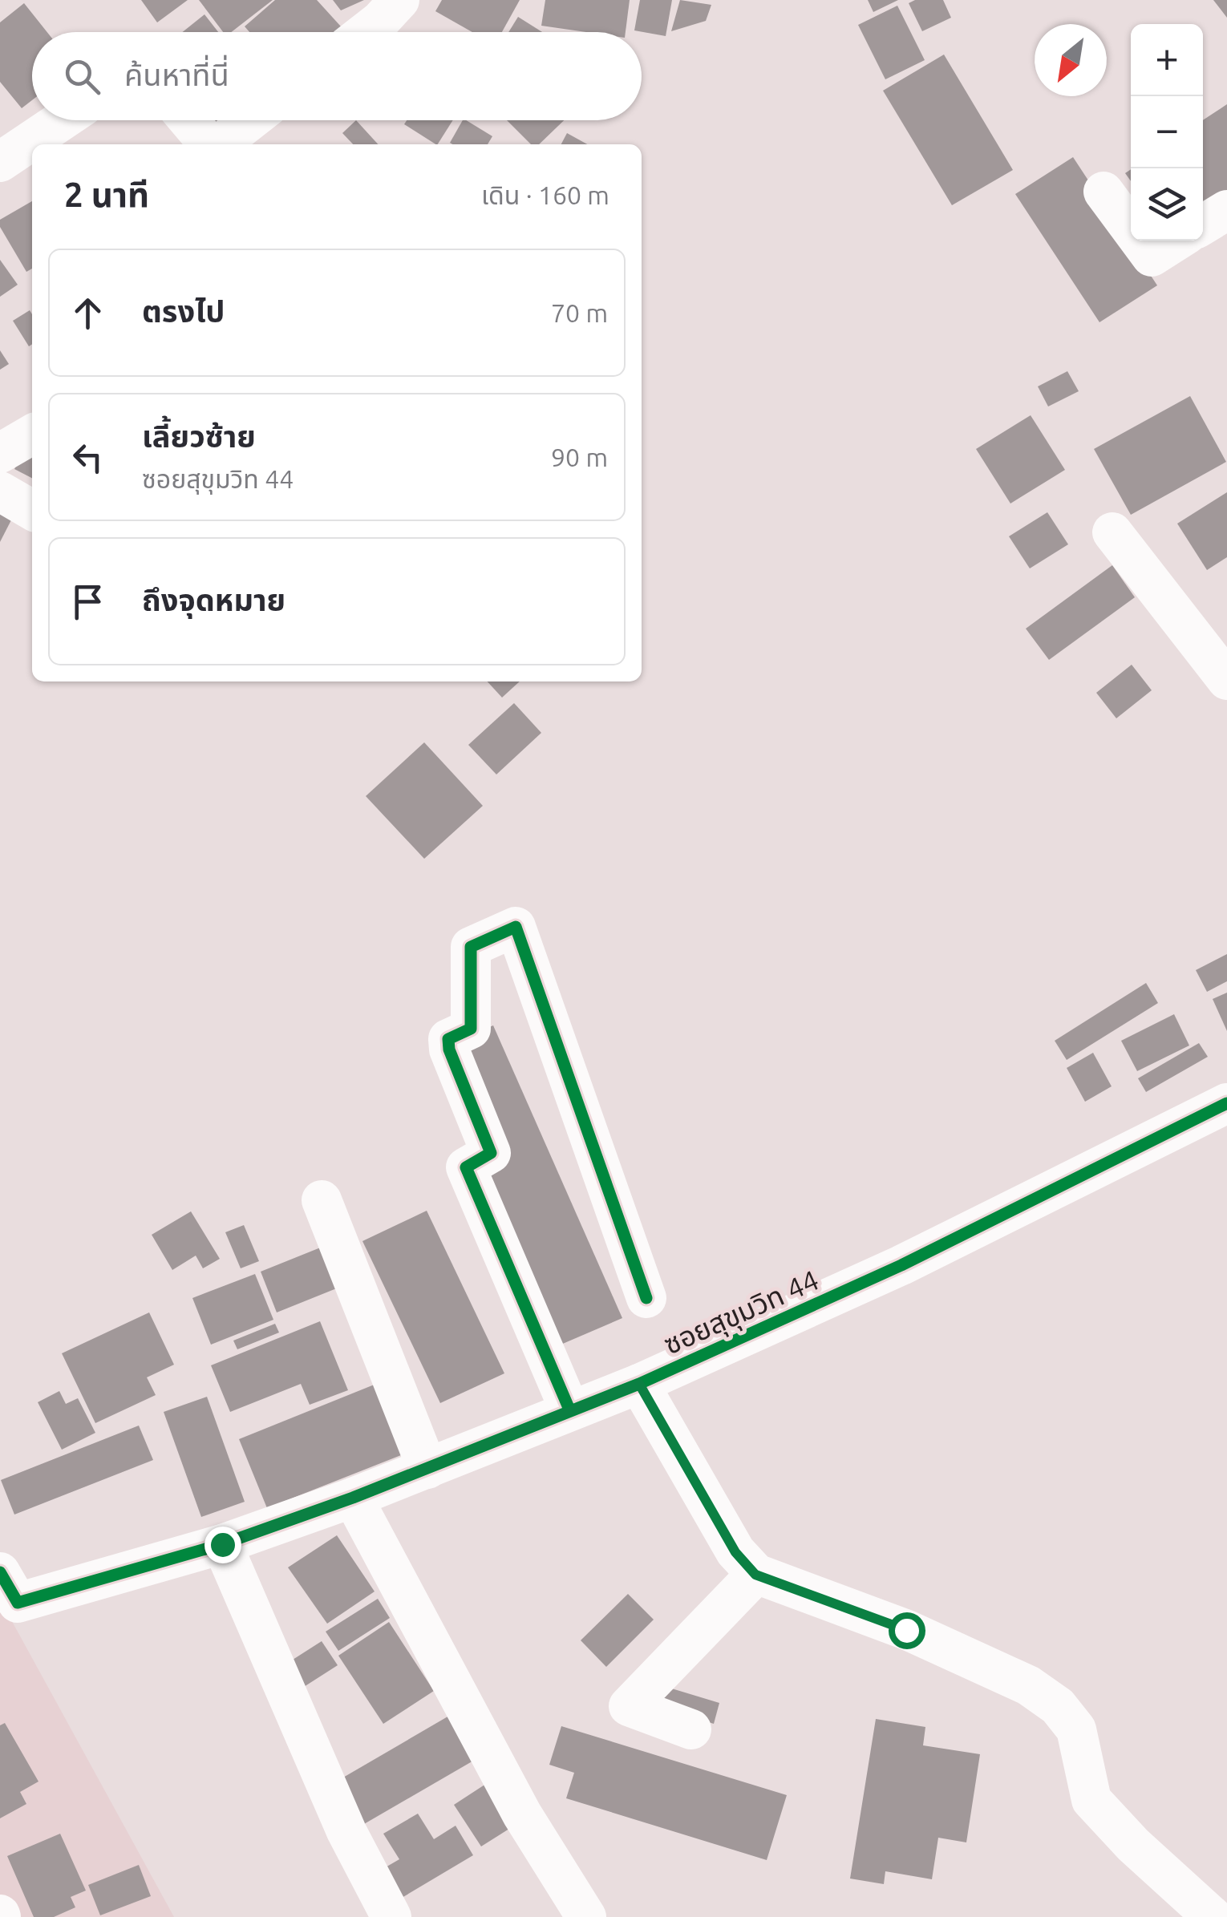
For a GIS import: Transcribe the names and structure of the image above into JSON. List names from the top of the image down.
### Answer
{
  "streets": {
    "street": ["ซอยสุขุมวิท 44"]
  },
  "north": "bottom left",
  "page": {
    "map_buttons": ["+", "−"],
    "search": "ค้นหาที่นี่",
    "heading": ["2 นาที", "เดิน · 160 m"],
    "list": [
      ["ตรงไป", "70 m"],
      ["เลี้ยวซ้าย", "ซอยสุขุมวิท 44", "90 m"],
      "ถึงจุดหมาย"
    ]
  }
}
